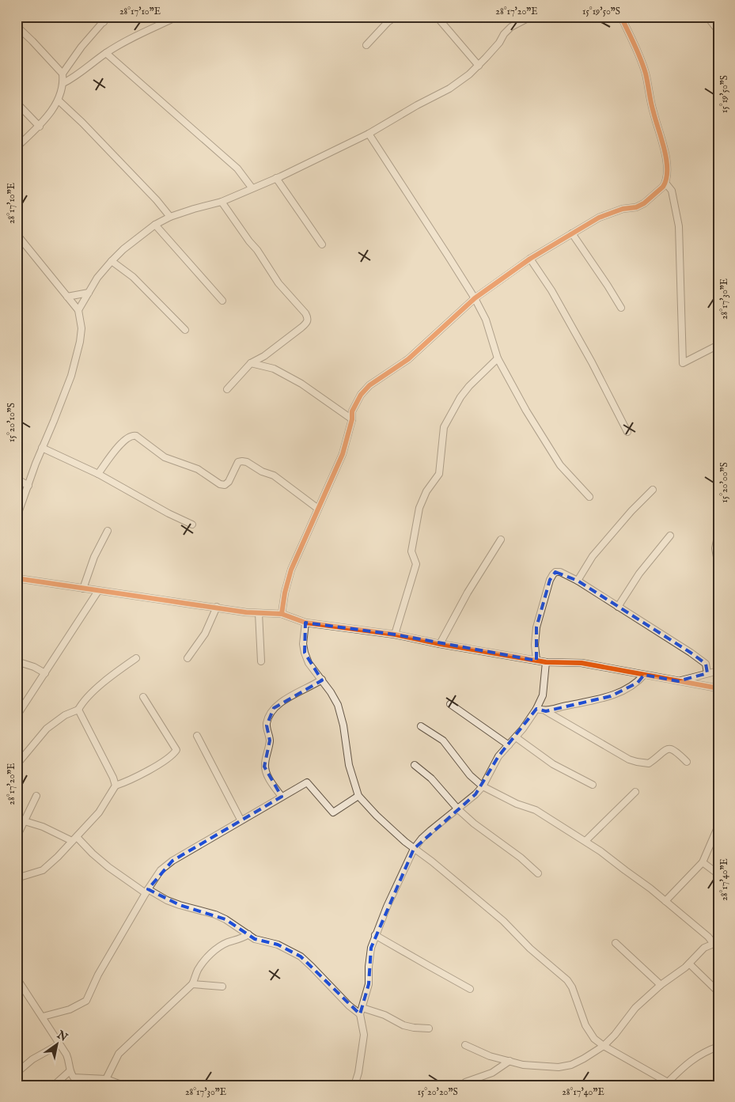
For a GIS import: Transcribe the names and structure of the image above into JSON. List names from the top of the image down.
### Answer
{
  "north": "top right",
  "coordinates": [
    "28°17'10\"E",
    "28°17'20\"E",
    "15°19'50\"S",
    "28°17'30\"E",
    "15°20'10\"S",
    "15°20'00\"S",
    "28°17'40\"E",
    "15°20'20\"S"
  ]
}
